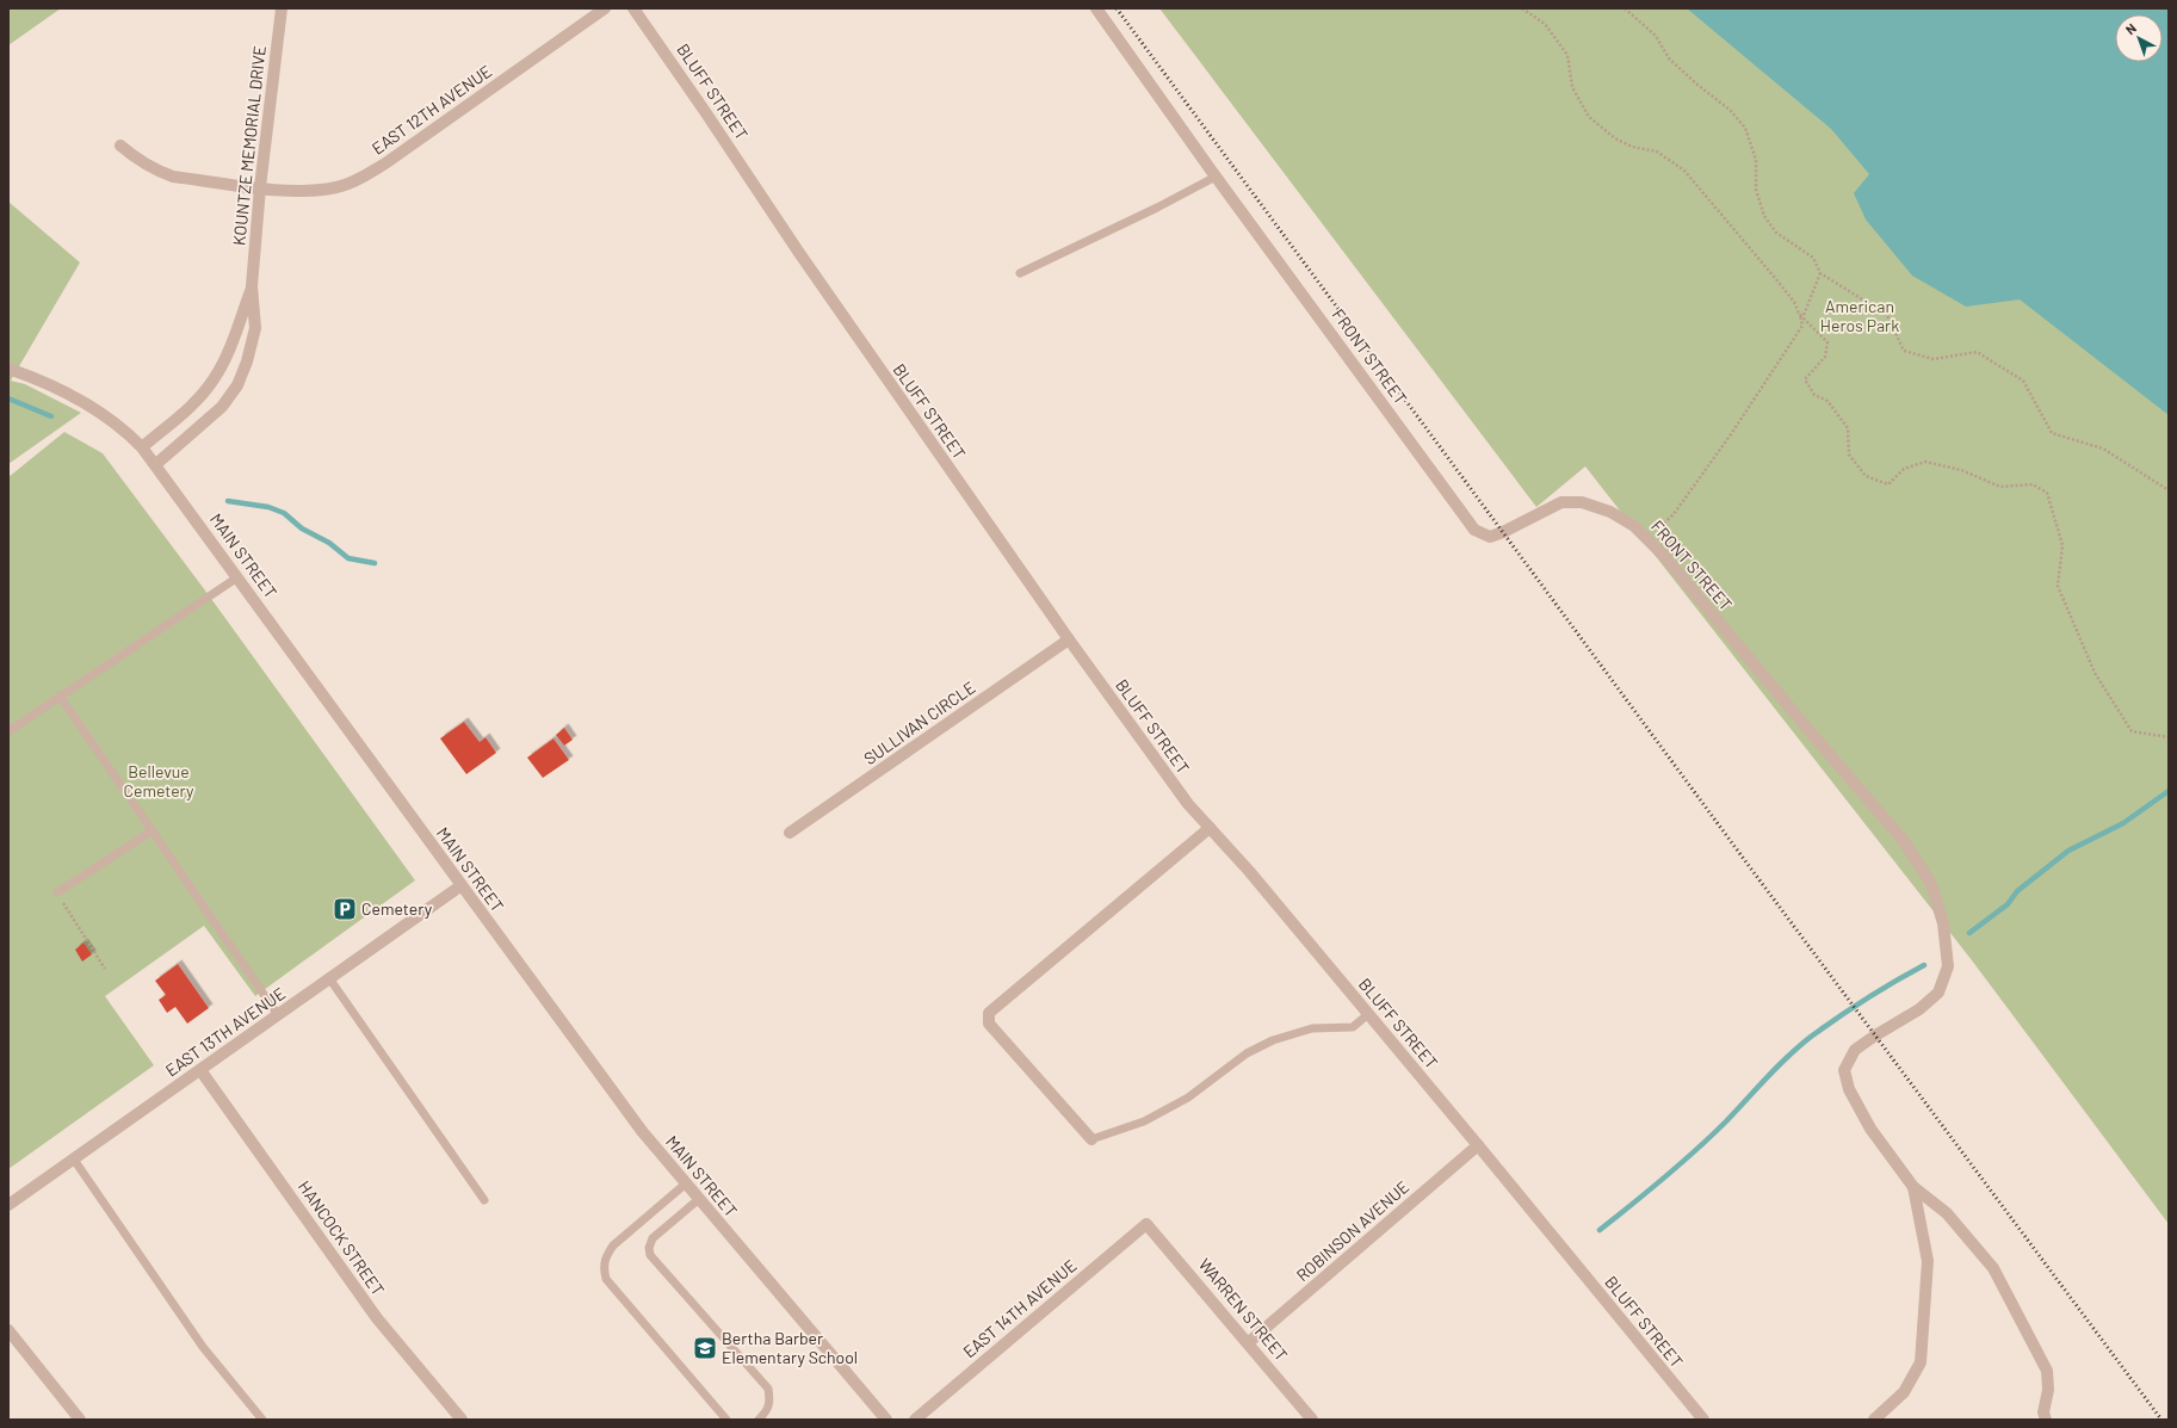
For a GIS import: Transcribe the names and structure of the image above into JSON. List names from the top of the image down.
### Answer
{
  "streets": {
    "street": [
      "BLUFF STREET",
      "EAST 12TH AVENUE",
      "KOUNTZE MEMORIAL DRIVE",
      "FRONT STREET",
      "MAIN STREET",
      "SULLIVAN CIRCLE",
      "EAST 13TH AVENUE",
      "ROBINSON AVENUE",
      "HANCOCK STREET",
      "EAST 14TH AVENUE",
      "WARREN STREET"
    ]
  },
  "crossings": [
    ["BLUFF STREET", "SULLIVAN CIRCLE"],
    ["BLUFF STREET", "ROBINSON AVENUE"],
    ["EAST 12TH AVENUE", "KOUNTZE MEMORIAL DRIVE"],
    ["MAIN STREET", "EAST 13TH AVENUE"],
    ["EAST 13TH AVENUE", "HANCOCK STREET"],
    ["ROBINSON AVENUE", "WARREN STREET"],
    ["EAST 14TH AVENUE", "WARREN STREET"]
  ],
  "parks": ["American Heros Park", "Bellevue Cemetery"],
  "places": {
    "parking": ["Cemetery"],
    "school or university": ["Bertha Barber Elementary School"]
  },
  "north": "top left"
}
